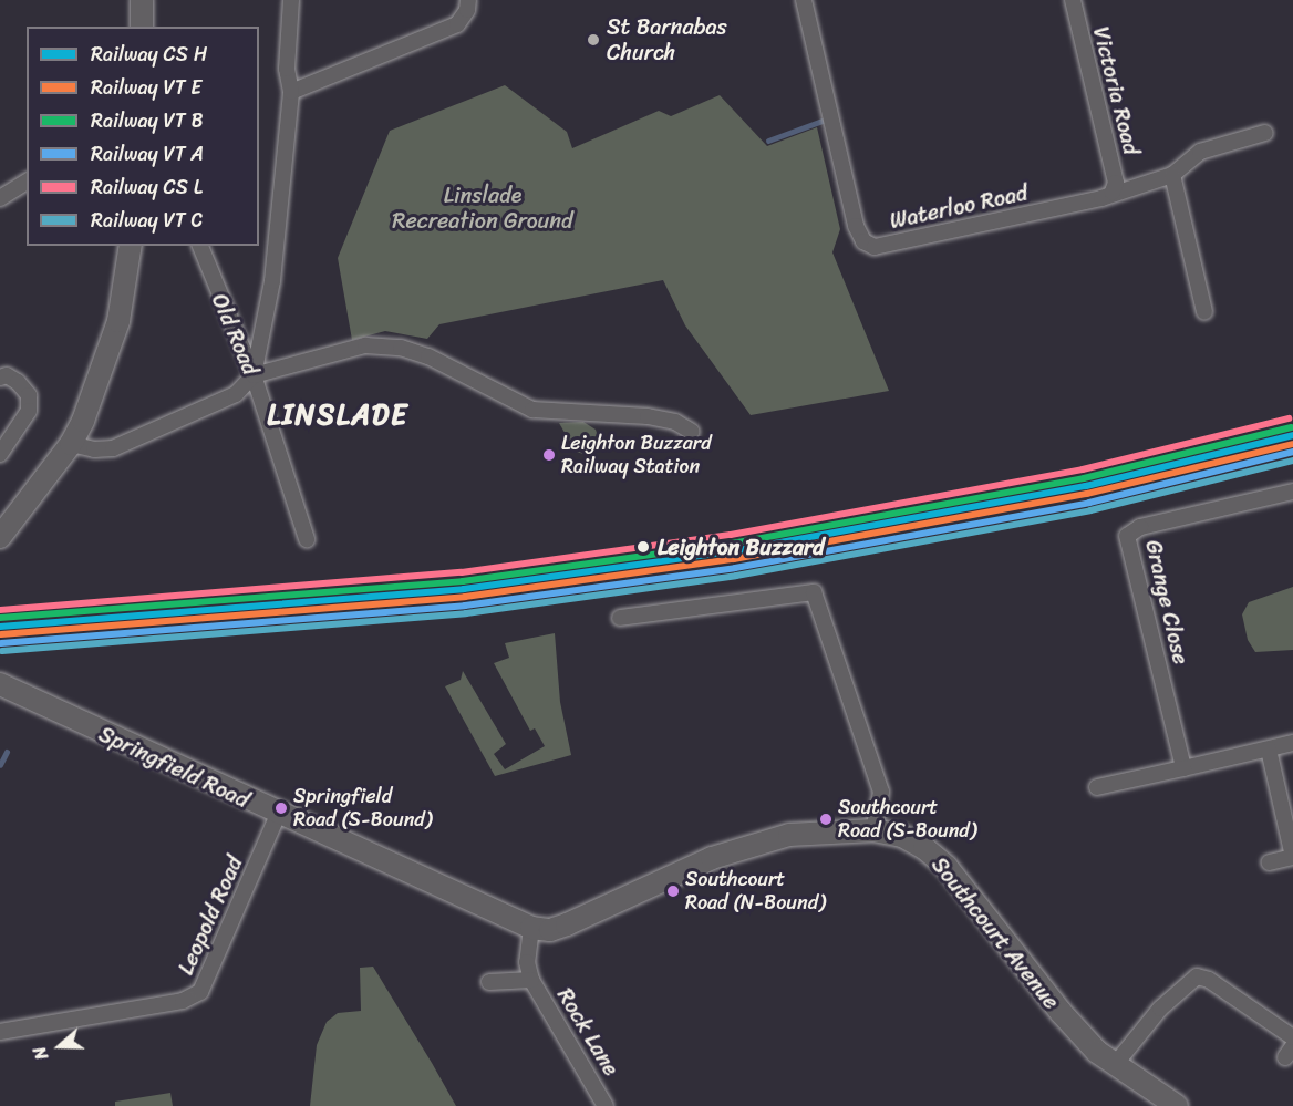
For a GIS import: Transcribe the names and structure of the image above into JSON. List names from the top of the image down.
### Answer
{
  "streets": {
    "street": [
      "Victoria Road",
      "Waterloo Road",
      "Old Road",
      "Grange Close",
      "Springfield Road",
      "Leopold Road",
      "Southcourt Avenue",
      "Rock Lane"
    ]
  },
  "crossings": [
    ["Victoria Road", "Waterloo Road"],
    ["Springfield Road", "Leopold Road"],
    ["Springfield Road", "Southcourt Avenue"],
    ["Springfield Road", "Rock Lane"],
    ["Southcourt Avenue", "Rock Lane"]
  ],
  "districts": ["LINSLADE"],
  "parks": ["Linslade Recreation Ground"],
  "places": [
    "St Barnabas Church",
    "Leighton Buzzard Railway Station",
    "Leighton Buzzard",
    "Springfield Road (S-Bound)",
    "Southcourt Road (S-Bound)",
    "Southcourt Road (N-Bound)"
  ],
  "legend": [
    "Railway CS H",
    "Railway VT E",
    "Railway VT B",
    "Railway VT A",
    "Railway CS L",
    "Railway VT C"
  ],
  "north": "left"
}
